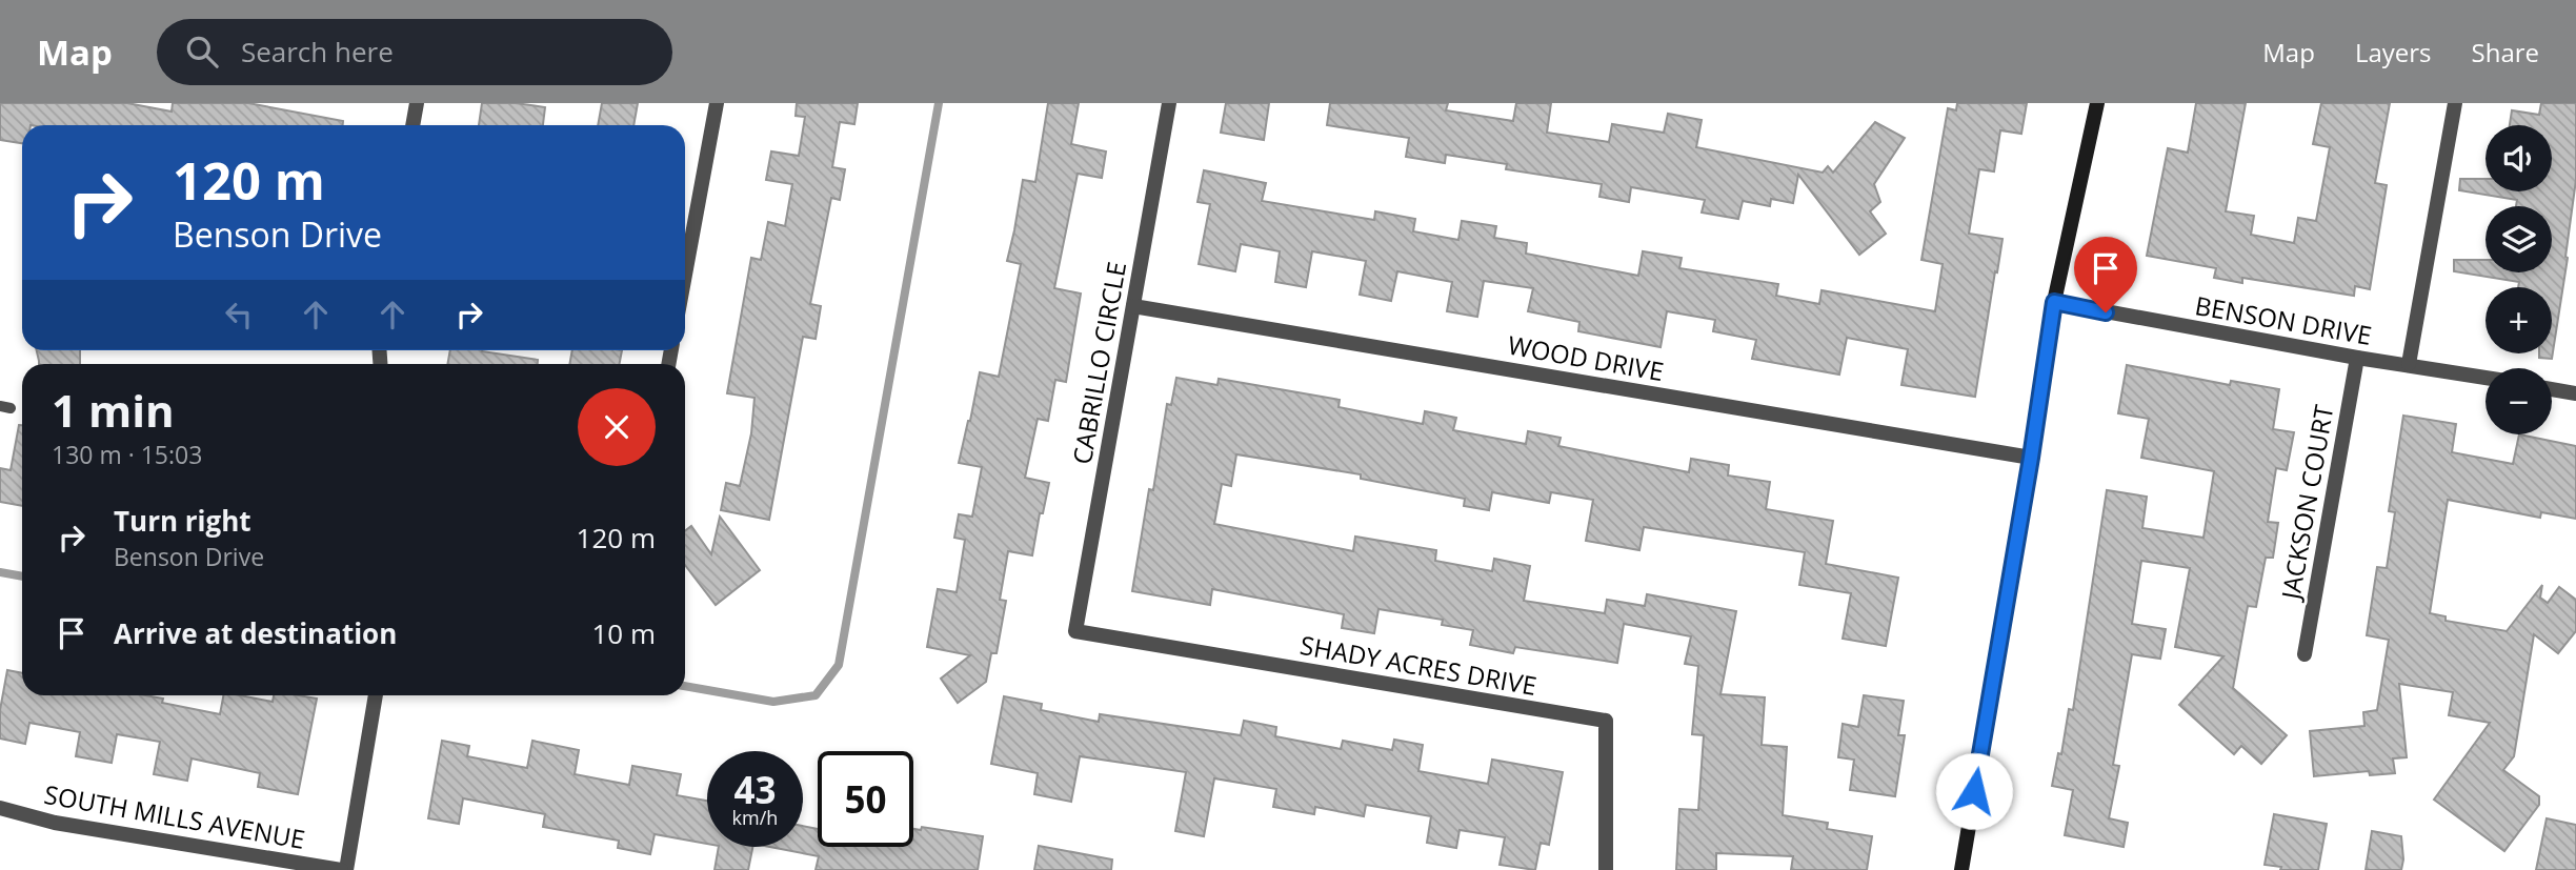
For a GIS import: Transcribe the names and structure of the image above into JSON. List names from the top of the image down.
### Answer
{
  "streets": {
    "street": [
      "BENSON DRIVE",
      "WOOD DRIVE",
      "CABRILLO CIRCLE",
      "JACKSON COURT",
      "SHADY ACRES DRIVE",
      "SOUTH MILLS AVENUE"
    ]
  },
  "crossings": [
    ["BENSON DRIVE", "JACKSON COURT"],
    ["WOOD DRIVE", "CABRILLO CIRCLE"],
    ["CABRILLO CIRCLE", "SHADY ACRES DRIVE"]
  ],
  "page": {
    "header": "Map",
    "search": "Search here",
    "nav": ["Map", "Layers", "Share"],
    "map_buttons": ["+", "−"],
    "turn": ["120 m", "Benson Drive"],
    "heading": ["1 min", "130 m · 15:03"],
    "list": [
      {
        "name": "Turn right",
        "note": "Benson Drive",
        "value": "120 m"
      },
      {
        "name": "Arrive at destination",
        "value": "10 m"
      }
    ],
    "speed": "43 km/h",
    "limit": "50"
  }
}
